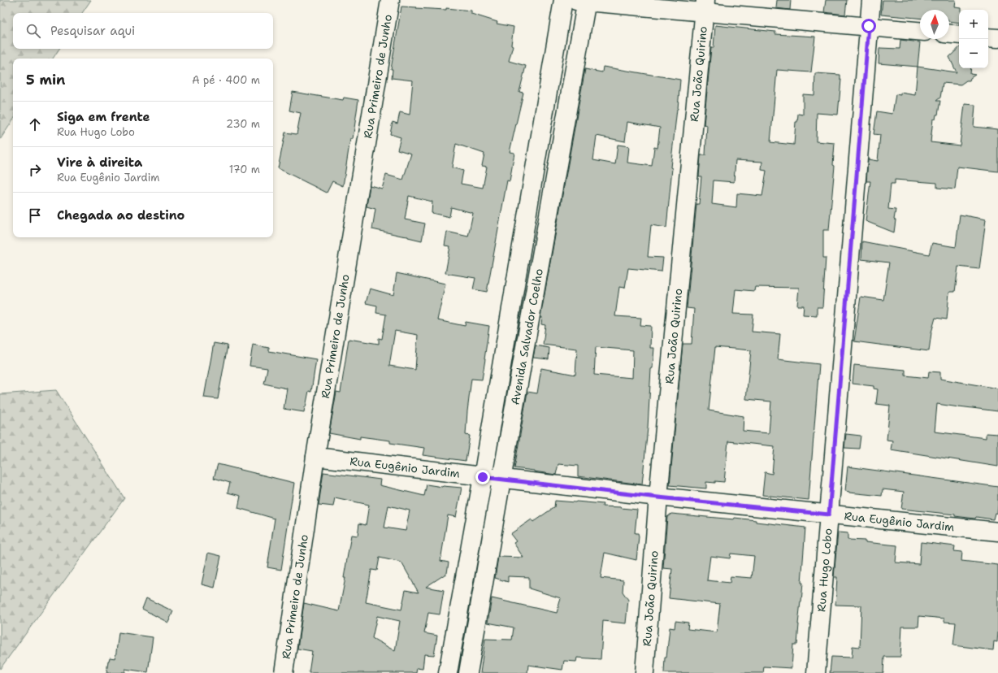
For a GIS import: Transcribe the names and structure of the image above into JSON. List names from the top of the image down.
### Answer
{
  "streets": {
    "street": [
      "Rua João Quirino",
      "Rua Primeiro de Junho",
      "Avenida Salvador Coelho",
      "Rua Eugênio Jardim",
      "Rua Hugo Lobo"
    ]
  },
  "crossings": [
    ["Rua João Quirino", "Rua Eugênio Jardim"],
    ["Rua Primeiro de Junho", "Rua Eugênio Jardim"],
    ["Avenida Salvador Coelho", "Rua Eugênio Jardim"],
    ["Rua Eugênio Jardim", "Rua Hugo Lobo"]
  ],
  "north": "top",
  "page": {
    "map_buttons": ["+", "−"],
    "search": "Pesquisar aqui",
    "heading": ["5 min", "A pé · 400 m"],
    "list": [
      ["Siga em frente", "Rua Hugo Lobo", "230 m"],
      ["Vire à direita", "Rua Eugênio Jardim", "170 m"],
      "Chegada ao destino"
    ]
  }
}
